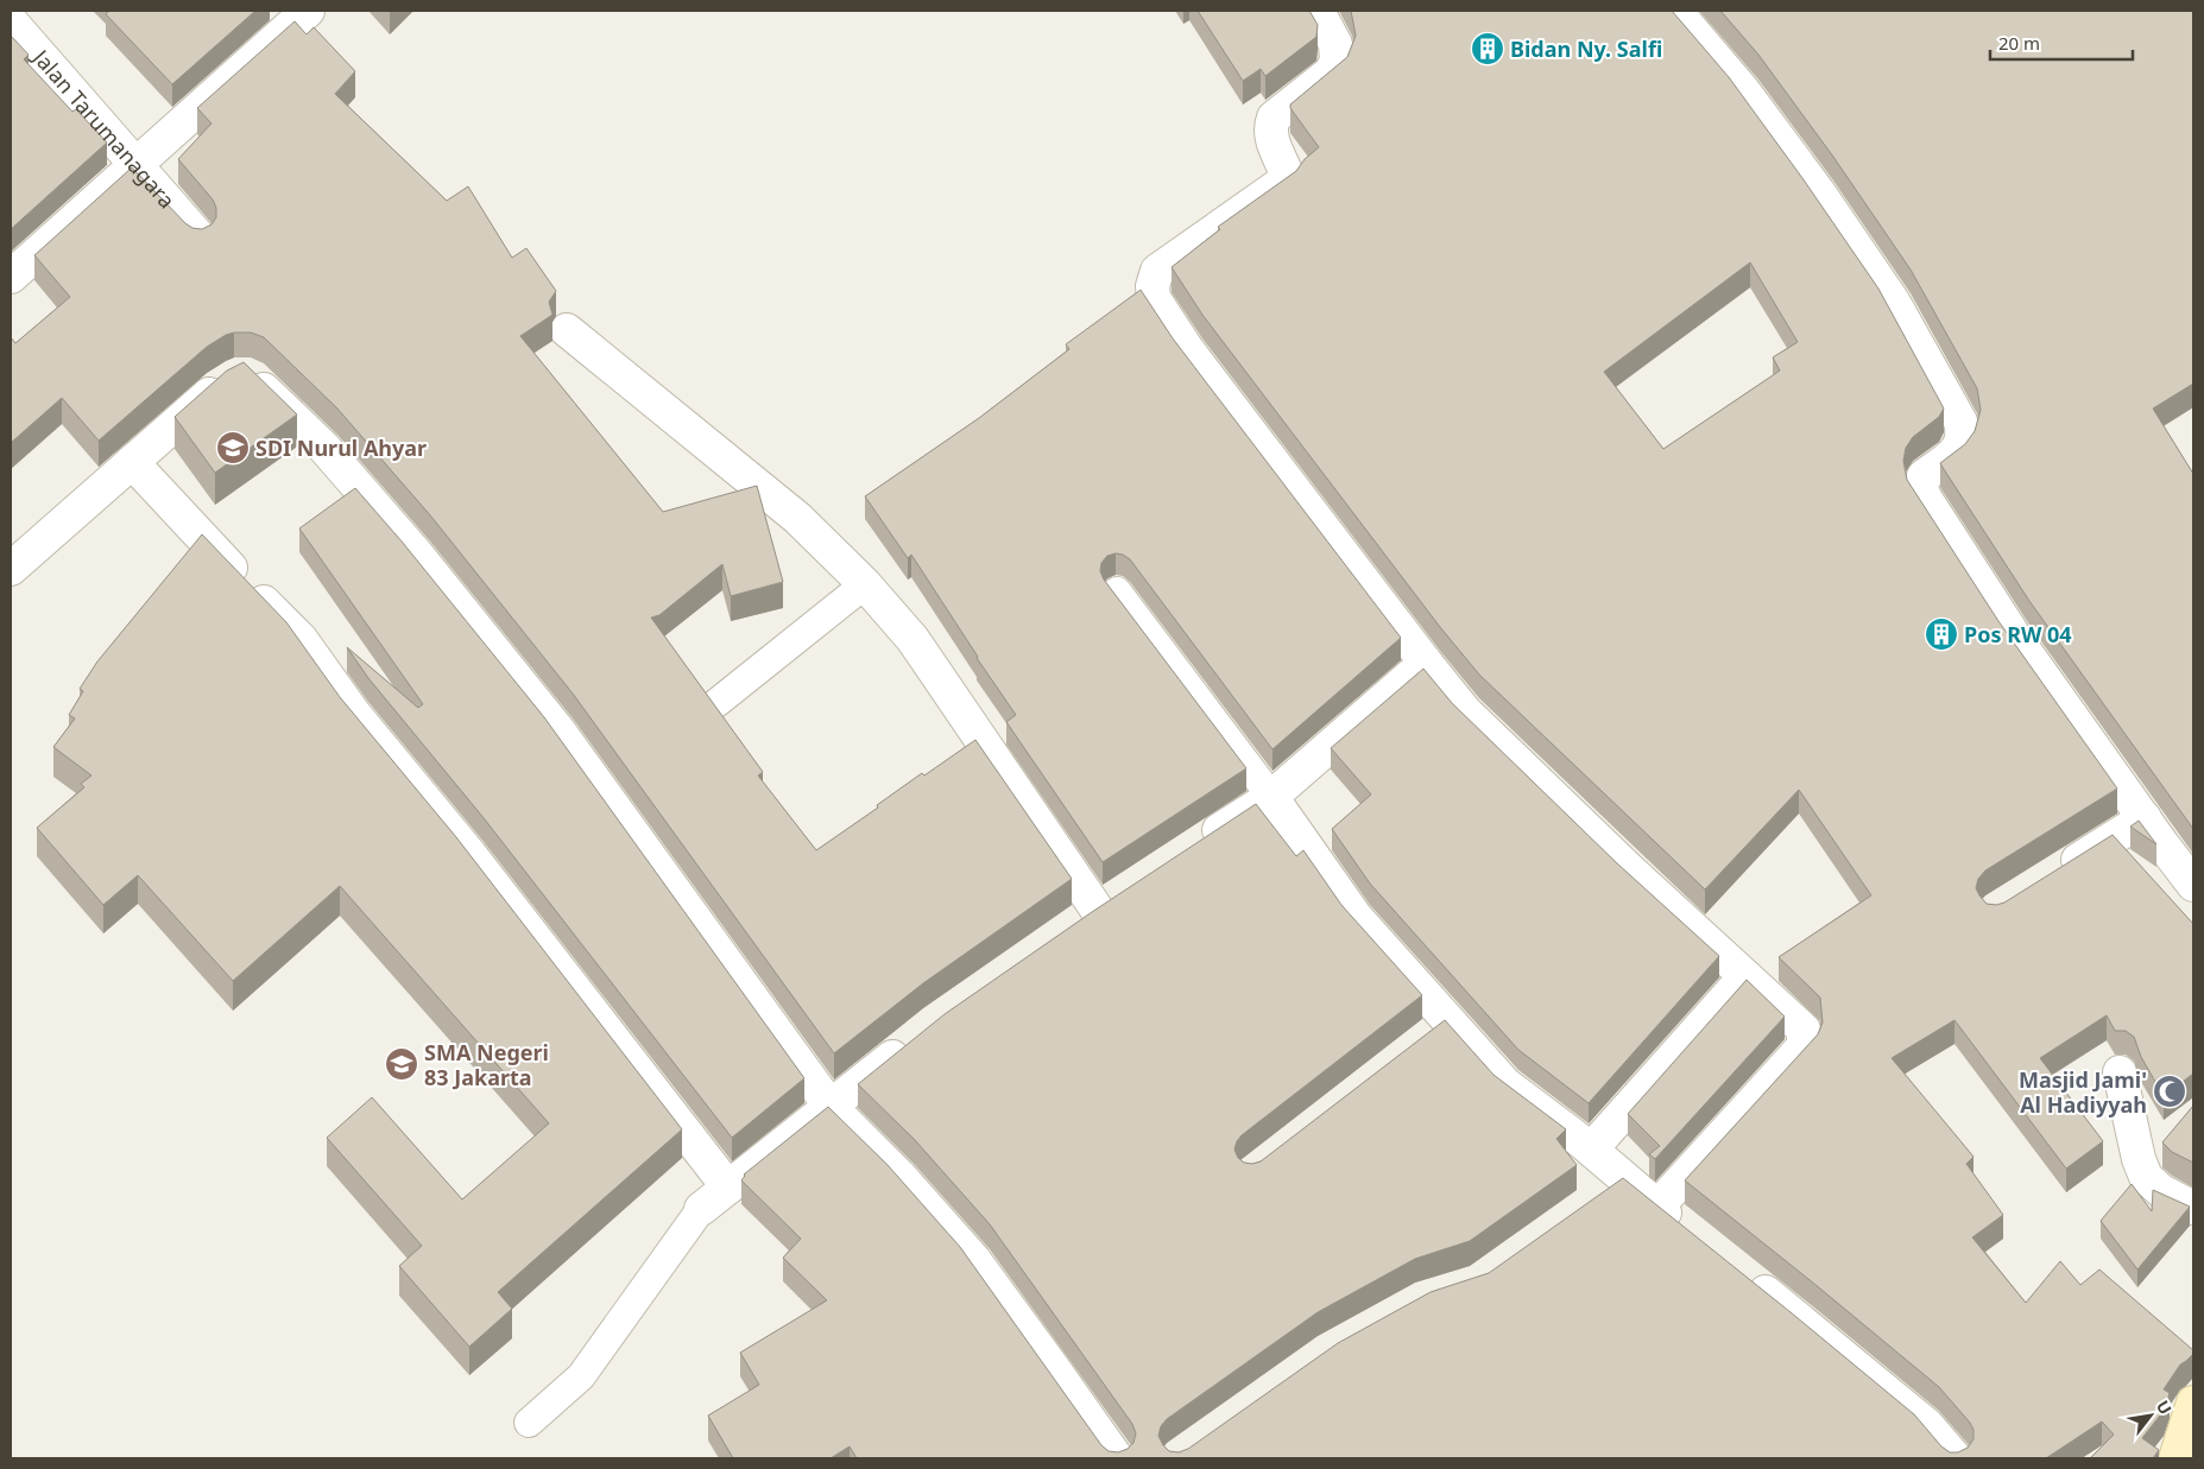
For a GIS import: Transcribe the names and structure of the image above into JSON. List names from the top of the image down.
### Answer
{
  "streets": {
    "street": ["Jalan Tarumanagara"]
  },
  "places": {
    "building": ["Bidan Ny. Salfi", "Pos RW 04"],
    "school or university": ["SDI Nurul Ahyar", "SMA Negeri 83 Jakarta"],
    "mosque": ["Masjid Jami' Al Hadiyyah"]
  },
  "scale_bar": "20 m",
  "north": "top right"
}
